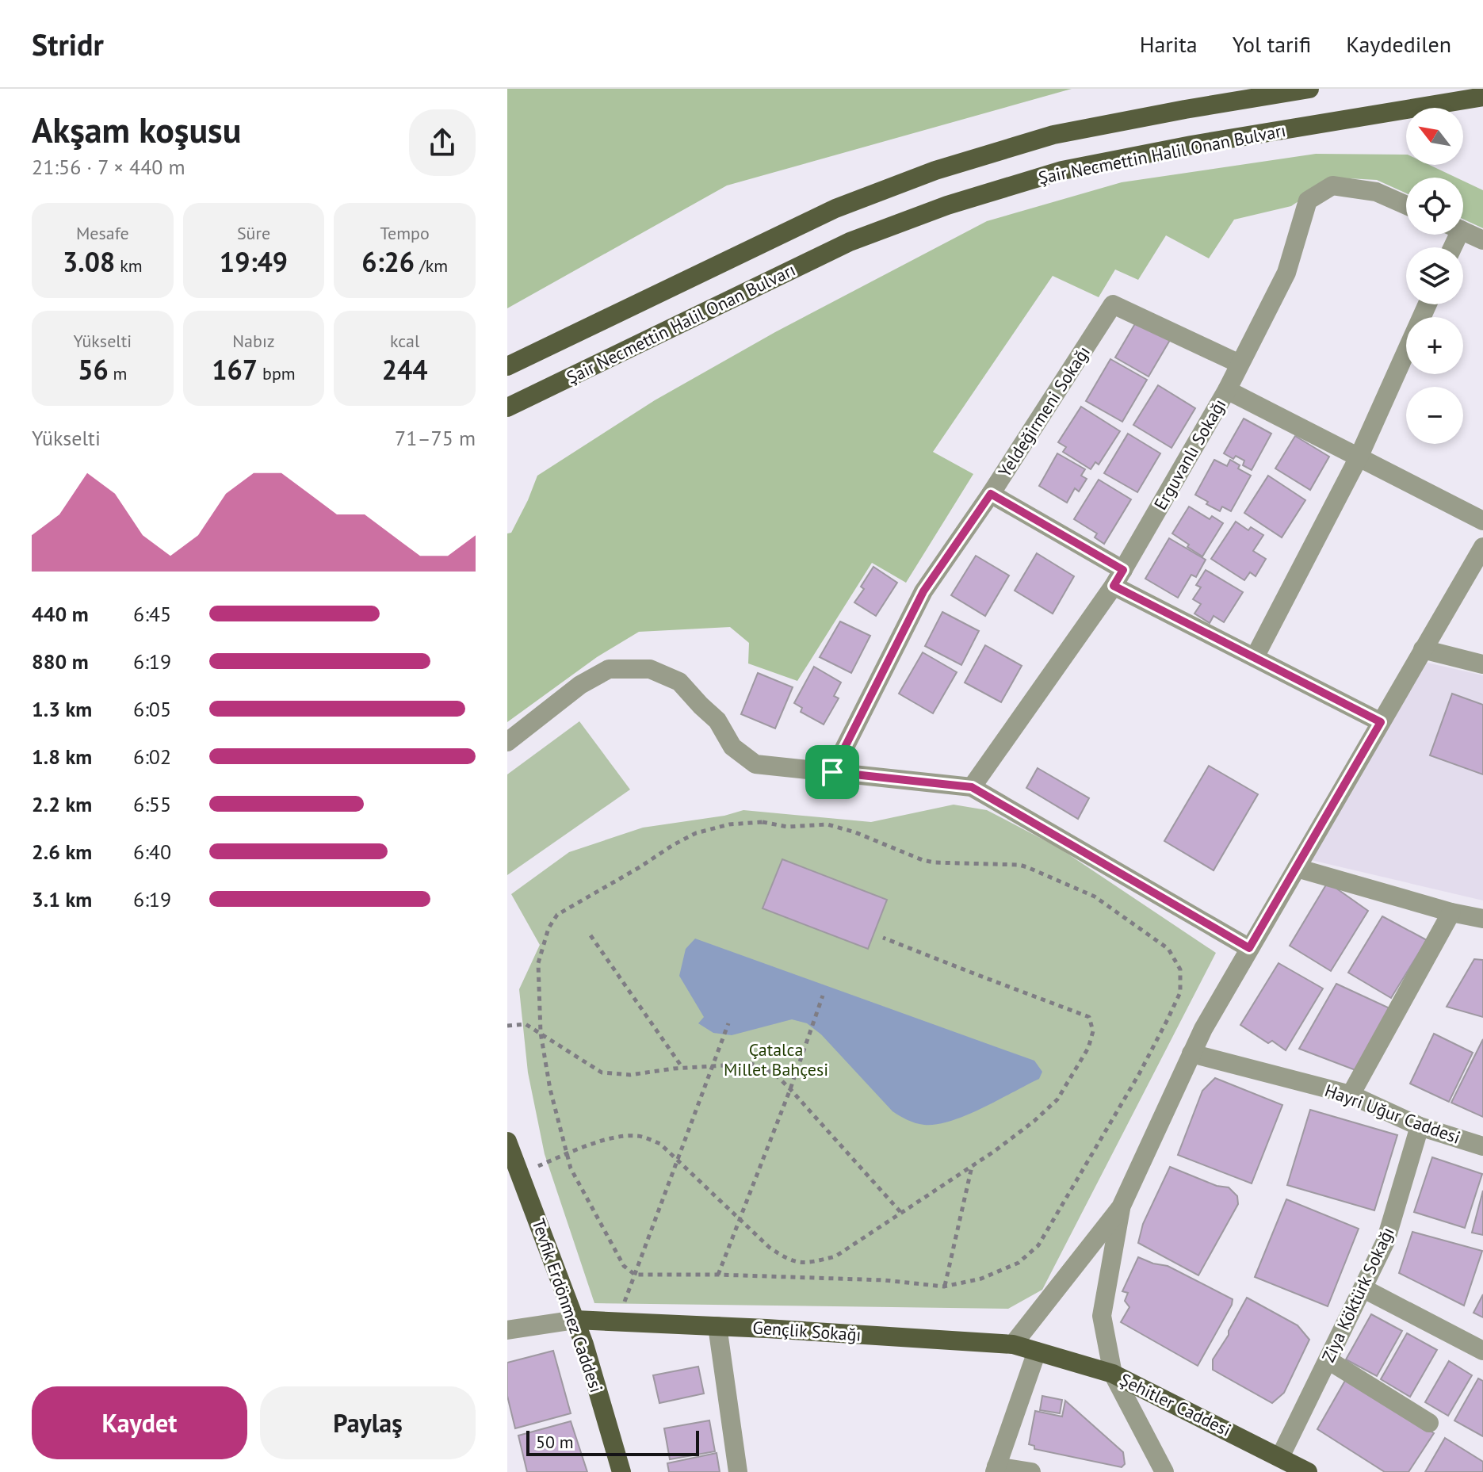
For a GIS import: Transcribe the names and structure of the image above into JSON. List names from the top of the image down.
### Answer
{
  "streets": {
    "main road": [
      "Şair Necmettin Halil Onan Bulvarı",
      "Tevfik Erdönmez Caddesi",
      "Gençlik Sokağı",
      "Şehitler Caddesi"
    ],
    "street": [
      "Yeldeğirmeni Sokağı",
      "Erguvanlı Sokağı",
      "Hayri Uğur Caddesi",
      "Ziya Köktürk Sokağı"
    ]
  },
  "crossings": [
    ["Yeldeğirmeni Sokağı", "Erguvanlı Sokağı"],
    ["Hayri Uğur Caddesi", "Ziya Köktürk Sokağı"],
    ["Ziya Köktürk Sokağı", "Şehitler Caddesi"],
    ["Tevfik Erdönmez Caddesi", "Gençlik Sokağı"],
    ["Gençlik Sokağı", "Şehitler Caddesi"]
  ],
  "parks": ["Çatalca Millet Bahçesi"],
  "scale_bar": "50 m",
  "north": "top left",
  "page": {
    "header": "Stridr",
    "nav": ["Harita", "Yol tarifi", "Kaydedilen"],
    "heading": ["Akşam koşusu", "21:56 · 7 × 440 m"],
    "map_buttons": ["+", "−"],
    "stats": [
      ["Mesafe", "3.08 km"],
      ["Süre", "19:49"],
      ["Tempo", "6:26 /km"],
      ["Yükselti", "56 m"],
      ["Nabız", "167 bpm"],
      ["kcal", "244"]
    ],
    "chart": ["Yükselti", "71–75 m"],
    "list": [
      {
        "name": "440 m",
        "note": "6:45"
      },
      {
        "name": "880 m",
        "note": "6:19"
      },
      {
        "name": "1.3 km",
        "note": "6:05"
      },
      {
        "name": "1.8 km",
        "note": "6:02"
      },
      {
        "name": "2.2 km",
        "note": "6:55"
      },
      {
        "name": "2.6 km",
        "note": "6:40"
      },
      {
        "name": "3.1 km",
        "note": "6:19"
      }
    ],
    "buttons": ["Kaydet", "Paylaş"],
    "scale": "50 m"
  }
}
